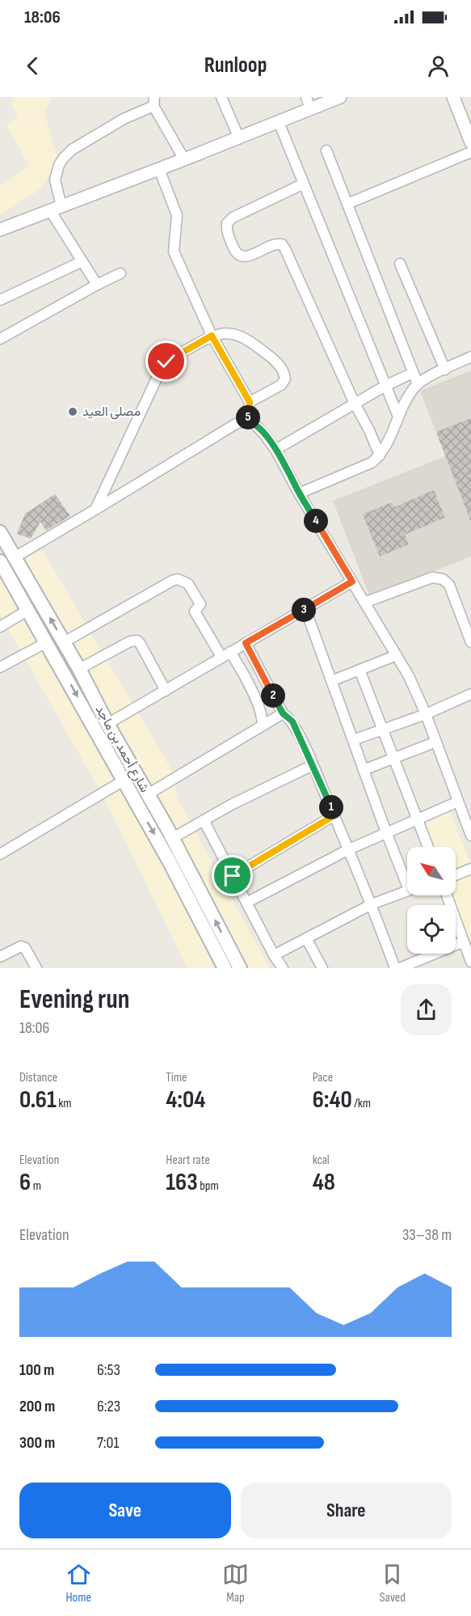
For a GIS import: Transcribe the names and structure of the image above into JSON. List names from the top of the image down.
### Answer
{
  "streets": {
    "main road": ["شارع أحمد بن ماجد"]
  },
  "places": ["مصلى العيد"],
  "north": "top left",
  "page": {
    "status": "18:06",
    "header": "Runloop",
    "pins": [
      "5",
      "4",
      "3",
      "2",
      "1"
    ],
    "heading": ["Evening run", "18:06"],
    "stats": [
      ["Distance", "0.61 km"],
      ["Time", "4:04"],
      ["Pace", "6:40 /km"],
      ["Elevation", "6 m"],
      ["Heart rate", "163 bpm"],
      ["kcal", "48"]
    ],
    "chart": ["Elevation", "33–38 m"],
    "list": [
      {
        "name": "100 m",
        "note": "6:53"
      },
      {
        "name": "200 m",
        "note": "6:23"
      },
      {
        "name": "300 m",
        "note": "7:01"
      }
    ],
    "buttons": ["Save", "Share"],
    "tabs": ["Home", "Map", "Saved"]
  }
}
